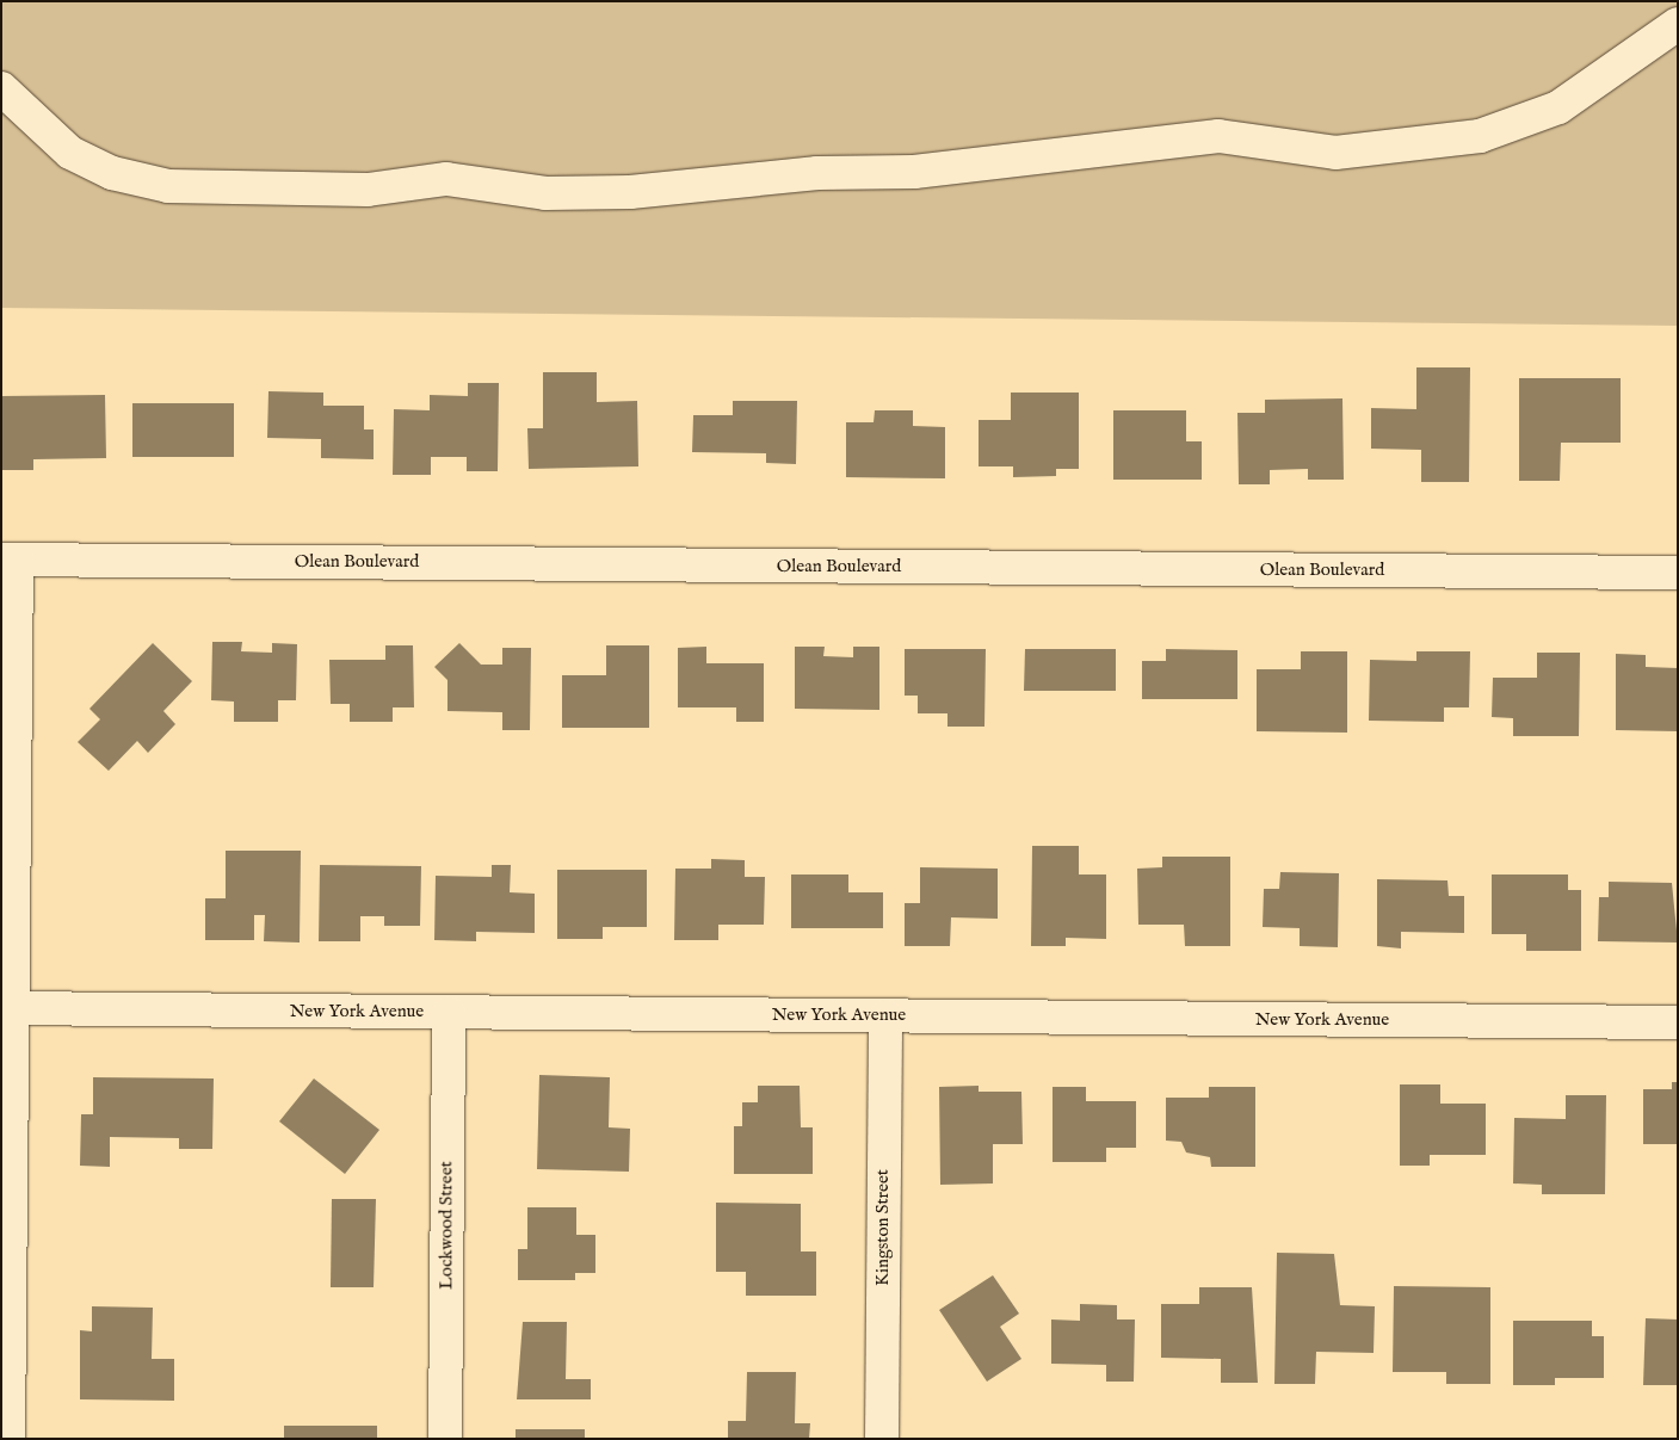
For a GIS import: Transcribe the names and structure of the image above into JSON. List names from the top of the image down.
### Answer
{
  "streets": {
    "street": [
      "Olean Boulevard",
      "New York Avenue",
      "Lockwood Street",
      "Kingston Street"
    ]
  },
  "crossings": [
    ["New York Avenue", "Lockwood Street"],
    ["New York Avenue", "Kingston Street"]
  ]
}
